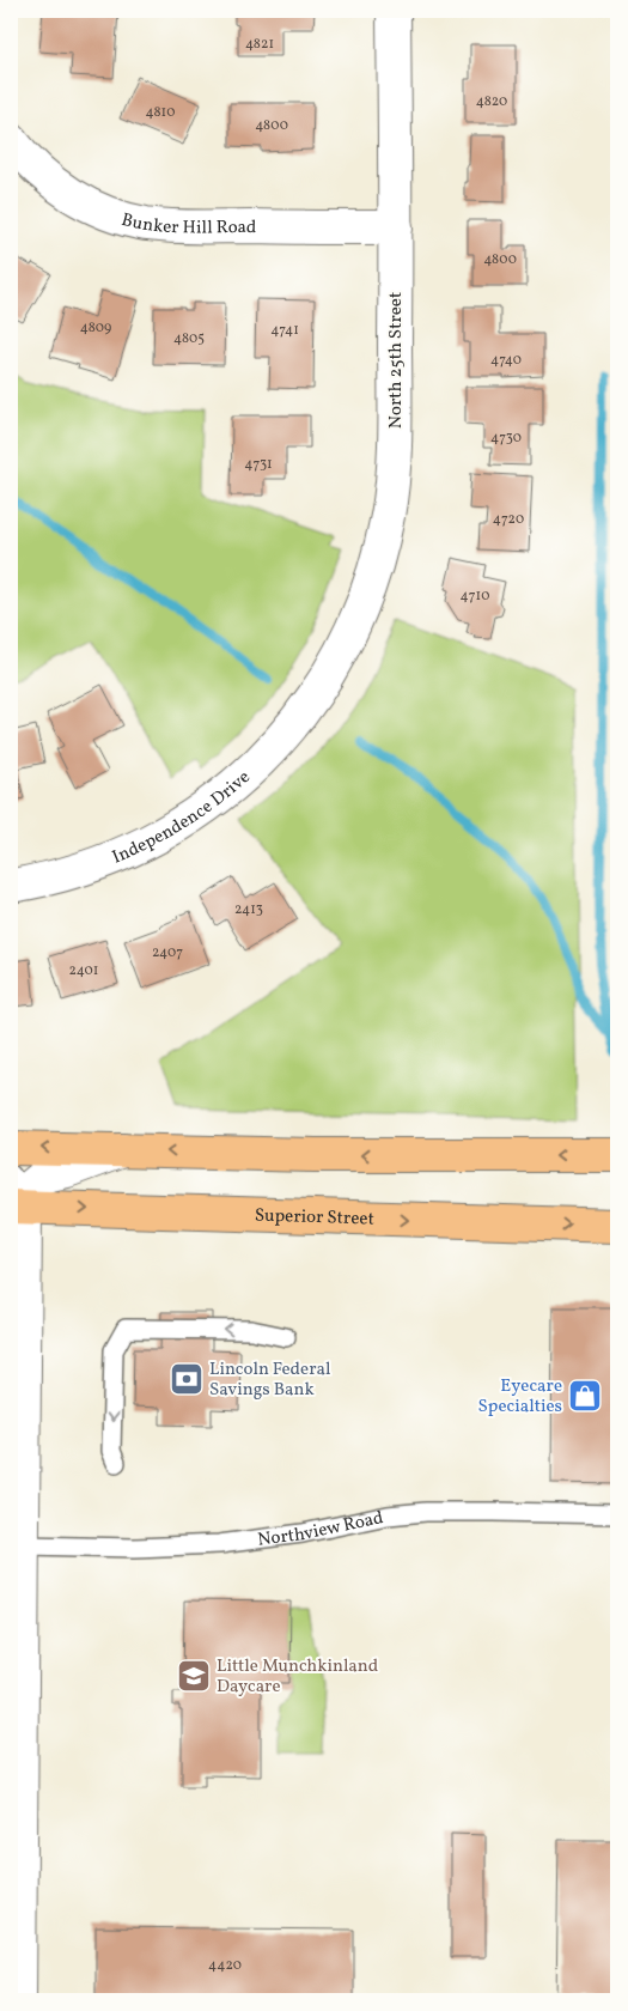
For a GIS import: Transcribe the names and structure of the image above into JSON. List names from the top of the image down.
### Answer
{
  "streets": {
    "main road": ["Superior Street"],
    "street": ["Bunker Hill Road", "North 25th Street", "Independence Drive"],
    "lane": ["Northview Road"]
  },
  "crossings": [
    ["Bunker Hill Road", "North 25th Street"],
    ["North 25th Street", "Independence Drive"]
  ],
  "places": {
    "bank": ["Lincoln Federal Savings Bank"],
    "shop": ["Eyecare Specialties"],
    "school or university": ["Little Munchkinland Daycare"]
  },
  "house_numbers": [
    "4821",
    "4820",
    "4810",
    "4800",
    "4800",
    "4809",
    "4741",
    "4805",
    "4740",
    "4730",
    "4731",
    "4720",
    "4710",
    "2413",
    "2407",
    "2401",
    "4420"
  ]
}
